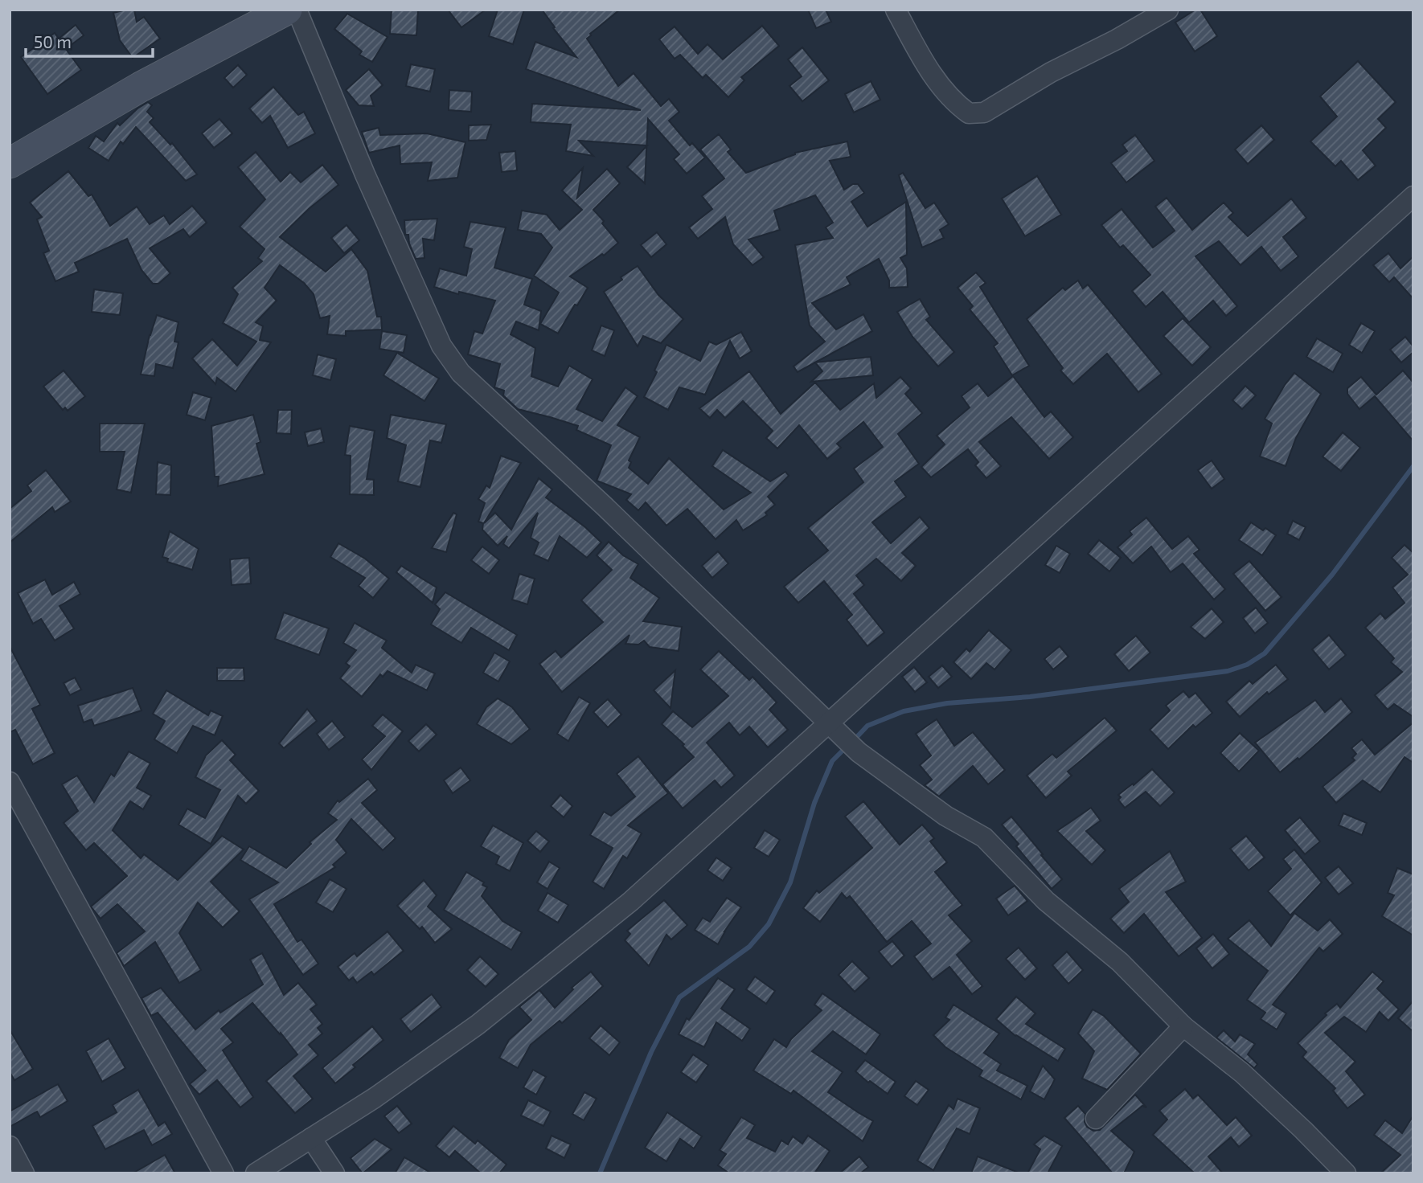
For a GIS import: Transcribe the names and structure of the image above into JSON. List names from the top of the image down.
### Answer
{
  "scale_bar": "50 m"
}
